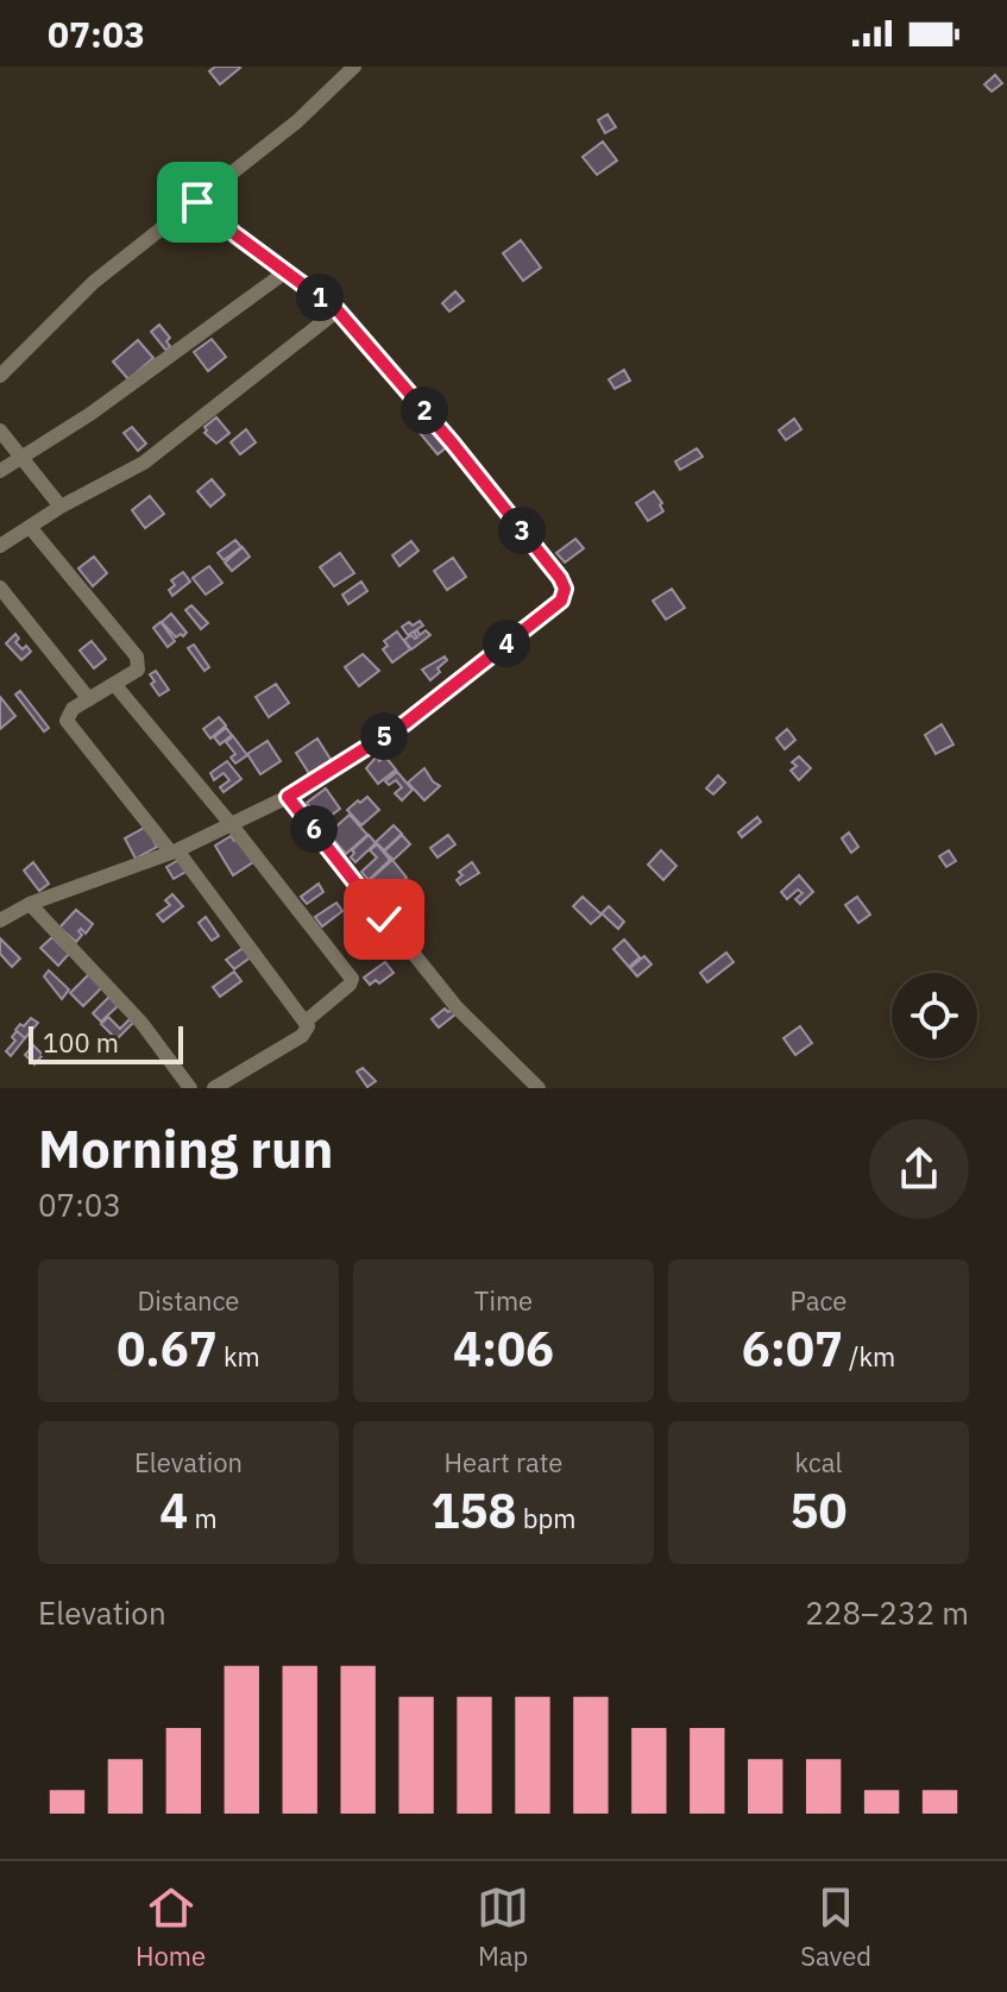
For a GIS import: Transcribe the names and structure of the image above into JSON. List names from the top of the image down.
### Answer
{
  "scale_bar": "100 m",
  "page": {
    "status": "07:03",
    "pins": [
      "1",
      "2",
      "3",
      "4",
      "5",
      "6"
    ],
    "scale": "100 m",
    "heading": ["Morning run", "07:03"],
    "stats": [
      ["Distance", "0.67 km"],
      ["Time", "4:06"],
      ["Pace", "6:07 /km"],
      ["Elevation", "4 m"],
      ["Heart rate", "158 bpm"],
      ["kcal", "50"]
    ],
    "chart": ["Elevation", "228–232 m"],
    "tabs": ["Home", "Map", "Saved"]
  }
}
